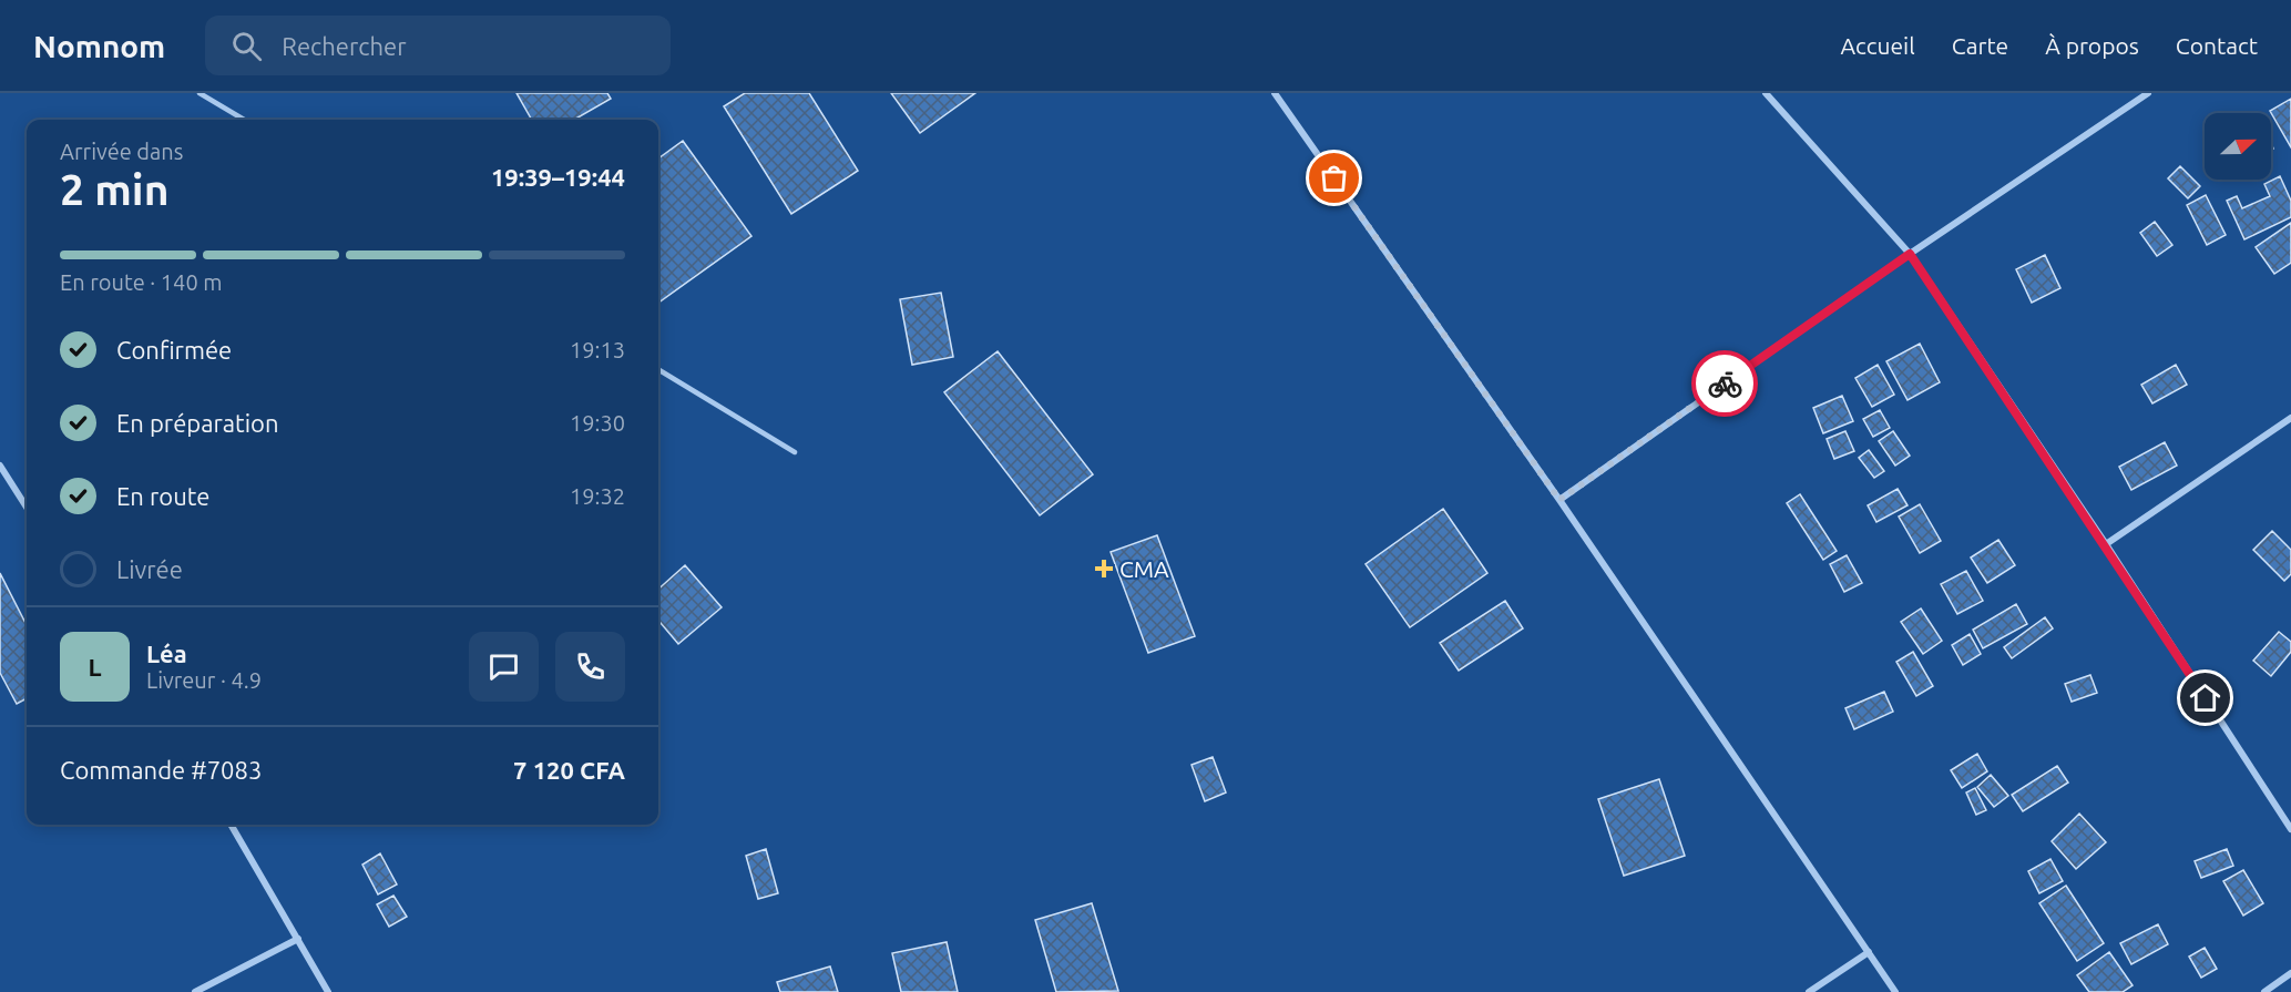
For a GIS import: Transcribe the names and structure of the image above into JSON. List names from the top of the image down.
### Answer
{
  "places": {
    "health": ["CMA"]
  },
  "north": "right",
  "page": {
    "header": "Nomnom",
    "search": "Rechercher",
    "nav": [
      "Accueil",
      "Carte",
      "À propos",
      "Contact"
    ],
    "heading": ["2 min", "Arrivée dans", "19:39–19:44"],
    "panel": [
      "Léa",
      "Livreur · 4.9",
      "Commande #7083",
      "7 120 CFA"
    ],
    "bar": "En route · 140 m",
    "list": [
      ["Confirmée", "19:13"],
      ["En préparation", "19:30"],
      ["En route", "19:32"],
      "Livrée"
    ],
    "round": "L"
  }
}
